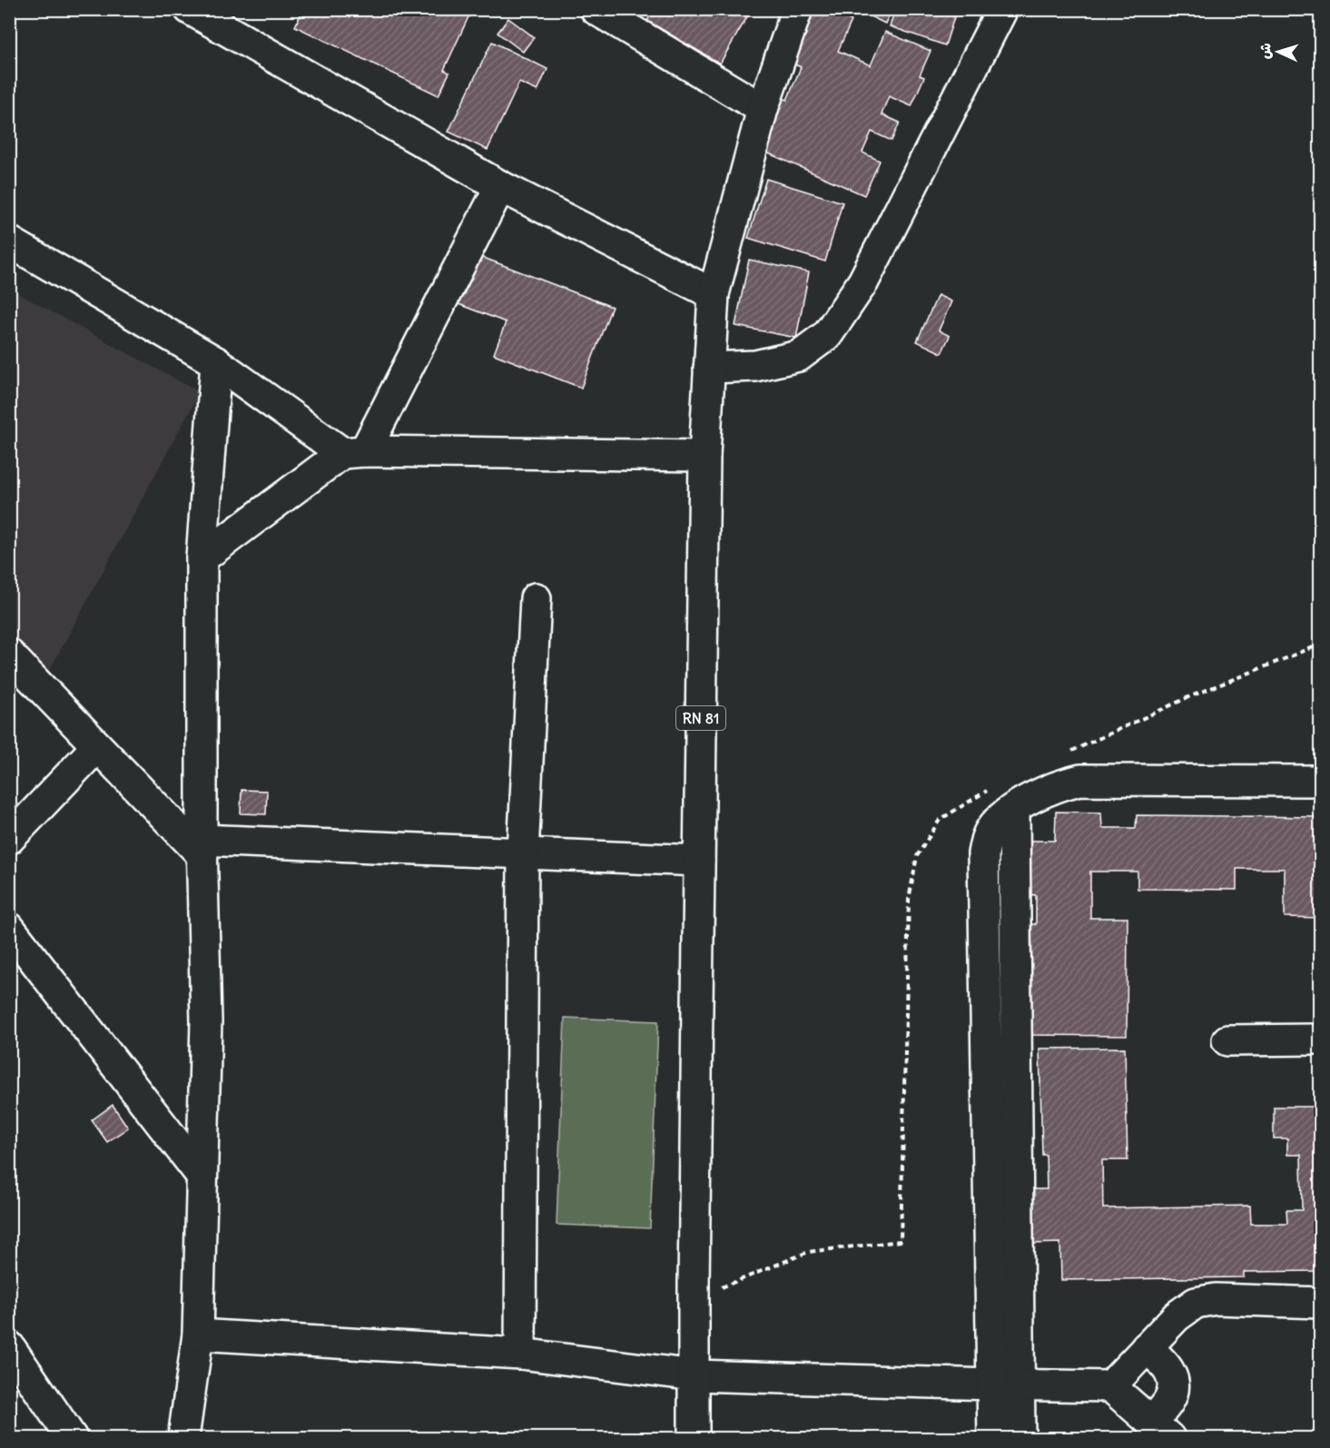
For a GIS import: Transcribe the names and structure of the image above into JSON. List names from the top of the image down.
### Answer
{
  "streets": {
    "main road": ["RN 81"]
  },
  "north": "left"
}
